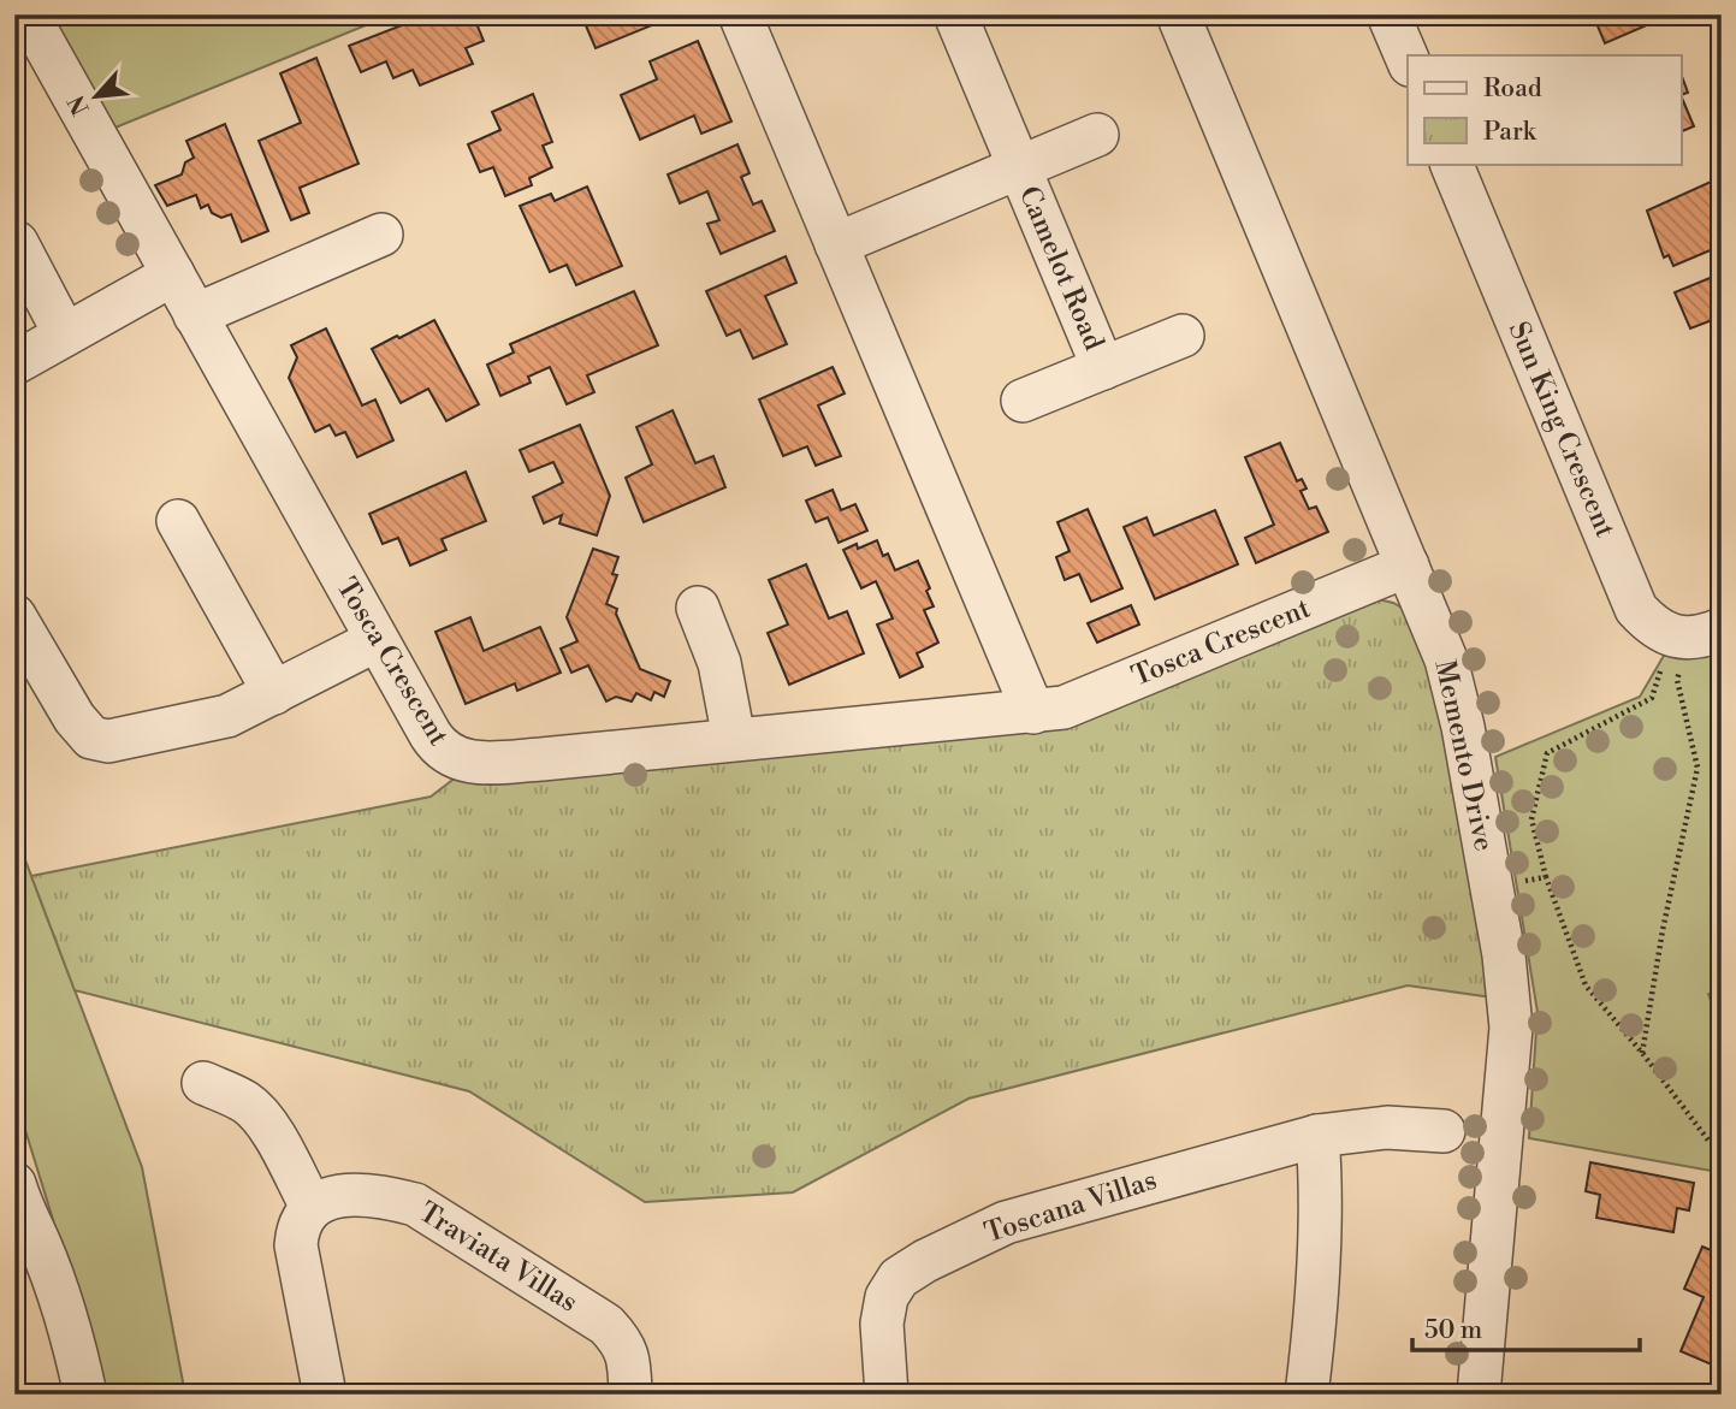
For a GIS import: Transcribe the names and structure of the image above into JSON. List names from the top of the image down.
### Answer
{
  "streets": {
    "street": [
      "Camelot Road",
      "Sun King Crescent",
      "Tosca Crescent",
      "Memento Drive",
      "Toscana Villas",
      "Traviata Villas"
    ]
  },
  "crossings": [
    ["Tosca Crescent", "Memento Drive"]
  ],
  "legend": ["Road", "Park"],
  "scale_bar": "50 m",
  "north": "bottom left"
}
